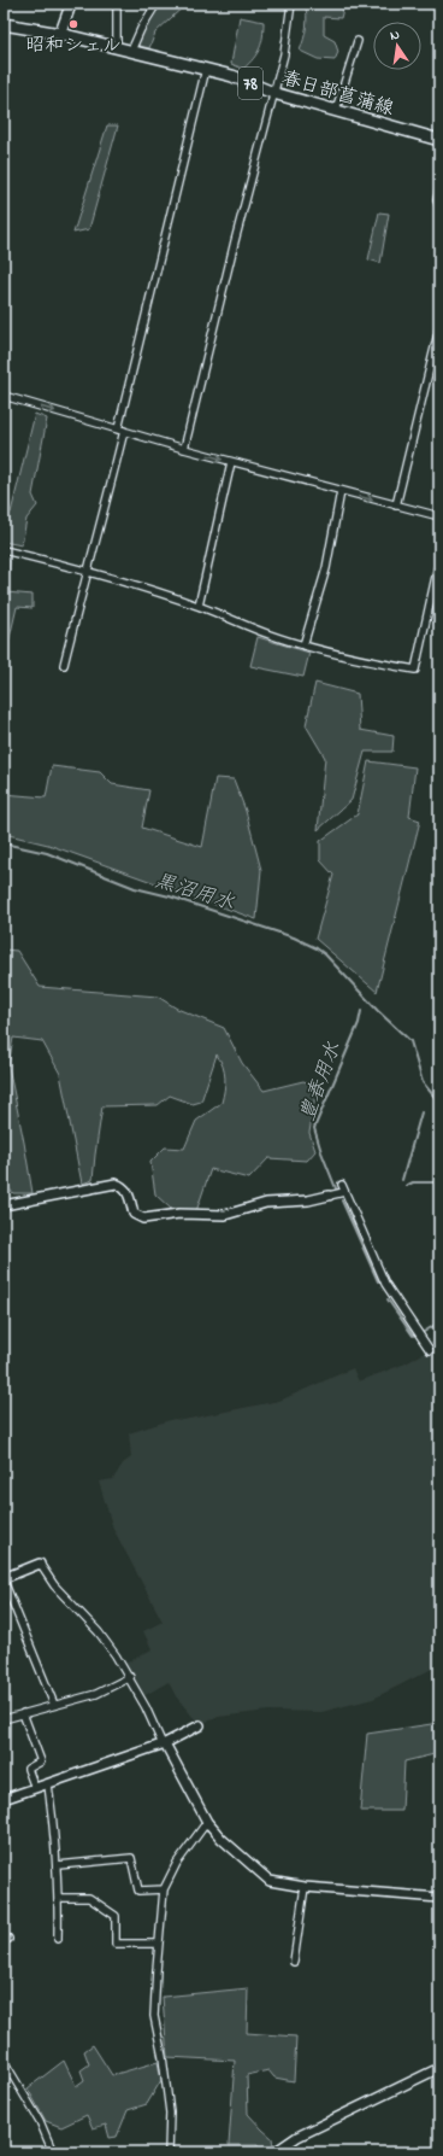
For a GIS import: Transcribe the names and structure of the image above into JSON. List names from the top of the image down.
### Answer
{
  "streets": {
    "main road": ["78", "春日部菖蒲線"]
  },
  "water": ["黒沼用水", "豊春用水"],
  "places": ["昭和シェル"],
  "north": "top"
}
